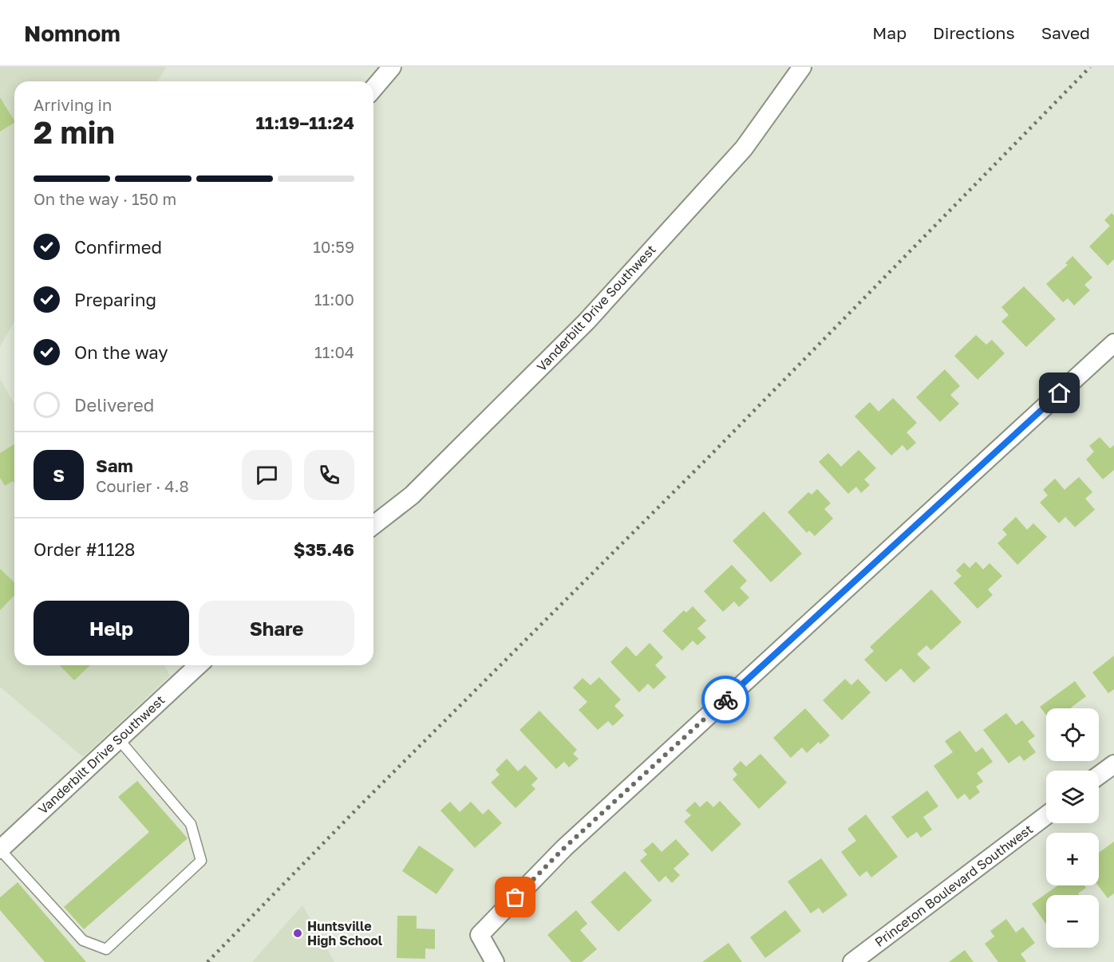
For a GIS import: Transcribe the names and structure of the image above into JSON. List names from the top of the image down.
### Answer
{
  "streets": {
    "street": ["Vanderbilt Drive Southwest", "Princeton Boulevard Southwest"]
  },
  "places": ["Huntsville High School"],
  "page": {
    "header": "Nomnom",
    "nav": ["Map", "Directions", "Saved"],
    "heading": ["2 min", "Arriving in", "11:19–11:24"],
    "panel": [
      "Sam",
      "Courier · 4.8",
      "Order #1128",
      "$35.46"
    ],
    "bar": "On the way · 150 m",
    "list": [
      ["Confirmed", "10:59"],
      ["Preparing", "11:00"],
      ["On the way", "11:04"],
      "Delivered"
    ],
    "round": "S",
    "buttons": ["Help", "Share"],
    "map_buttons": ["+", "−"]
  }
}
